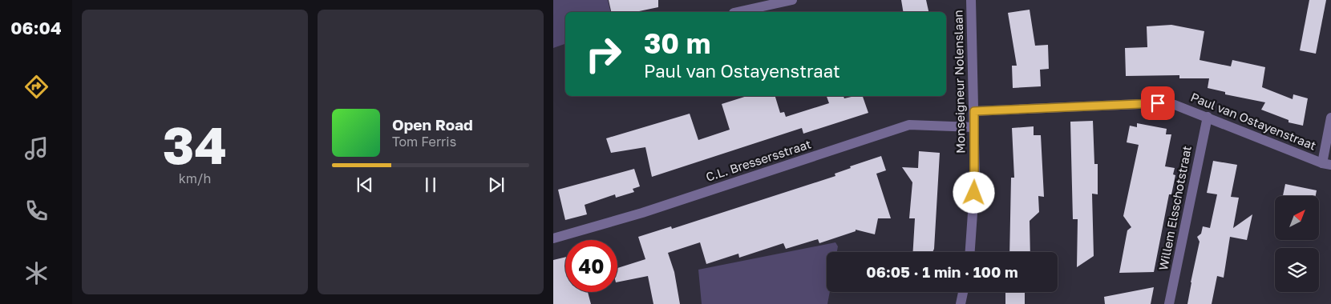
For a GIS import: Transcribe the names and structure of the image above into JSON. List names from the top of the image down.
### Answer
{
  "streets": {
    "street": [
      "Monseigneur Nolenslaan",
      "Paul van Ostayenstraat",
      "C.L. Bressersstraat",
      "Willem Elsschotstraat"
    ]
  },
  "crossings": [
    ["Monseigneur Nolenslaan", "Paul van Ostayenstraat"],
    ["Monseigneur Nolenslaan", "C.L. Bressersstraat"],
    ["Paul van Ostayenstraat", "Willem Elsschotstraat"]
  ],
  "north": "top right",
  "page": {
    "tabs": "06:04",
    "tile": ["34", "km/h"],
    "turn": ["30 m", "Paul van Ostayenstraat"],
    "song": ["Open Road", "Tom Ferris"],
    "limit": "40",
    "trip": "06:05 · 1 min · 100 m"
  }
}
